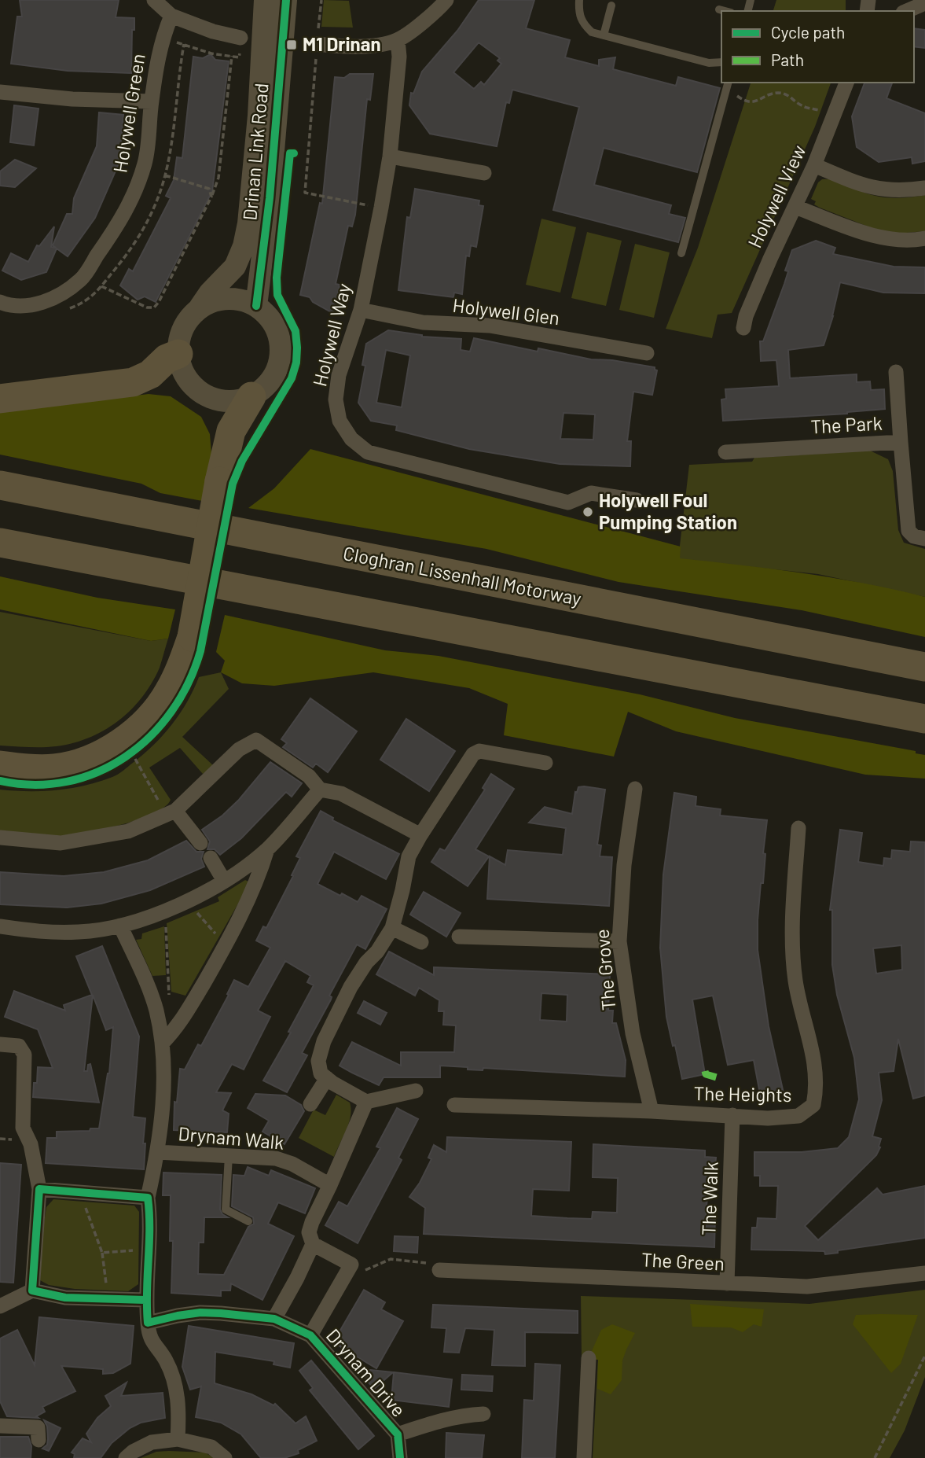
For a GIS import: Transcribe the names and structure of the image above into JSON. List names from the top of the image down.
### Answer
{
  "streets": {
    "highway": ["Cloghran Lissenhall Motorway"],
    "main road": ["Drinan Link Road"],
    "street": [
      "Holywell Green",
      "Holywell View",
      "Holywell Glen",
      "Holywell Way",
      "The Park",
      "The Grove",
      "The Heights",
      "Drynam Walk",
      "The Walk",
      "The Green",
      "Drynam Drive"
    ]
  },
  "crossings": [
    ["Holywell Glen", "Holywell Way"],
    ["The Grove", "The Heights"],
    ["The Heights", "The Walk"],
    ["The Walk", "The Green"]
  ],
  "places": {
    "transit": ["M1 Drinan"],
    "other": ["Holywell Foul Pumping Station"]
  },
  "legend": ["Cycle path", "Path"]
}
